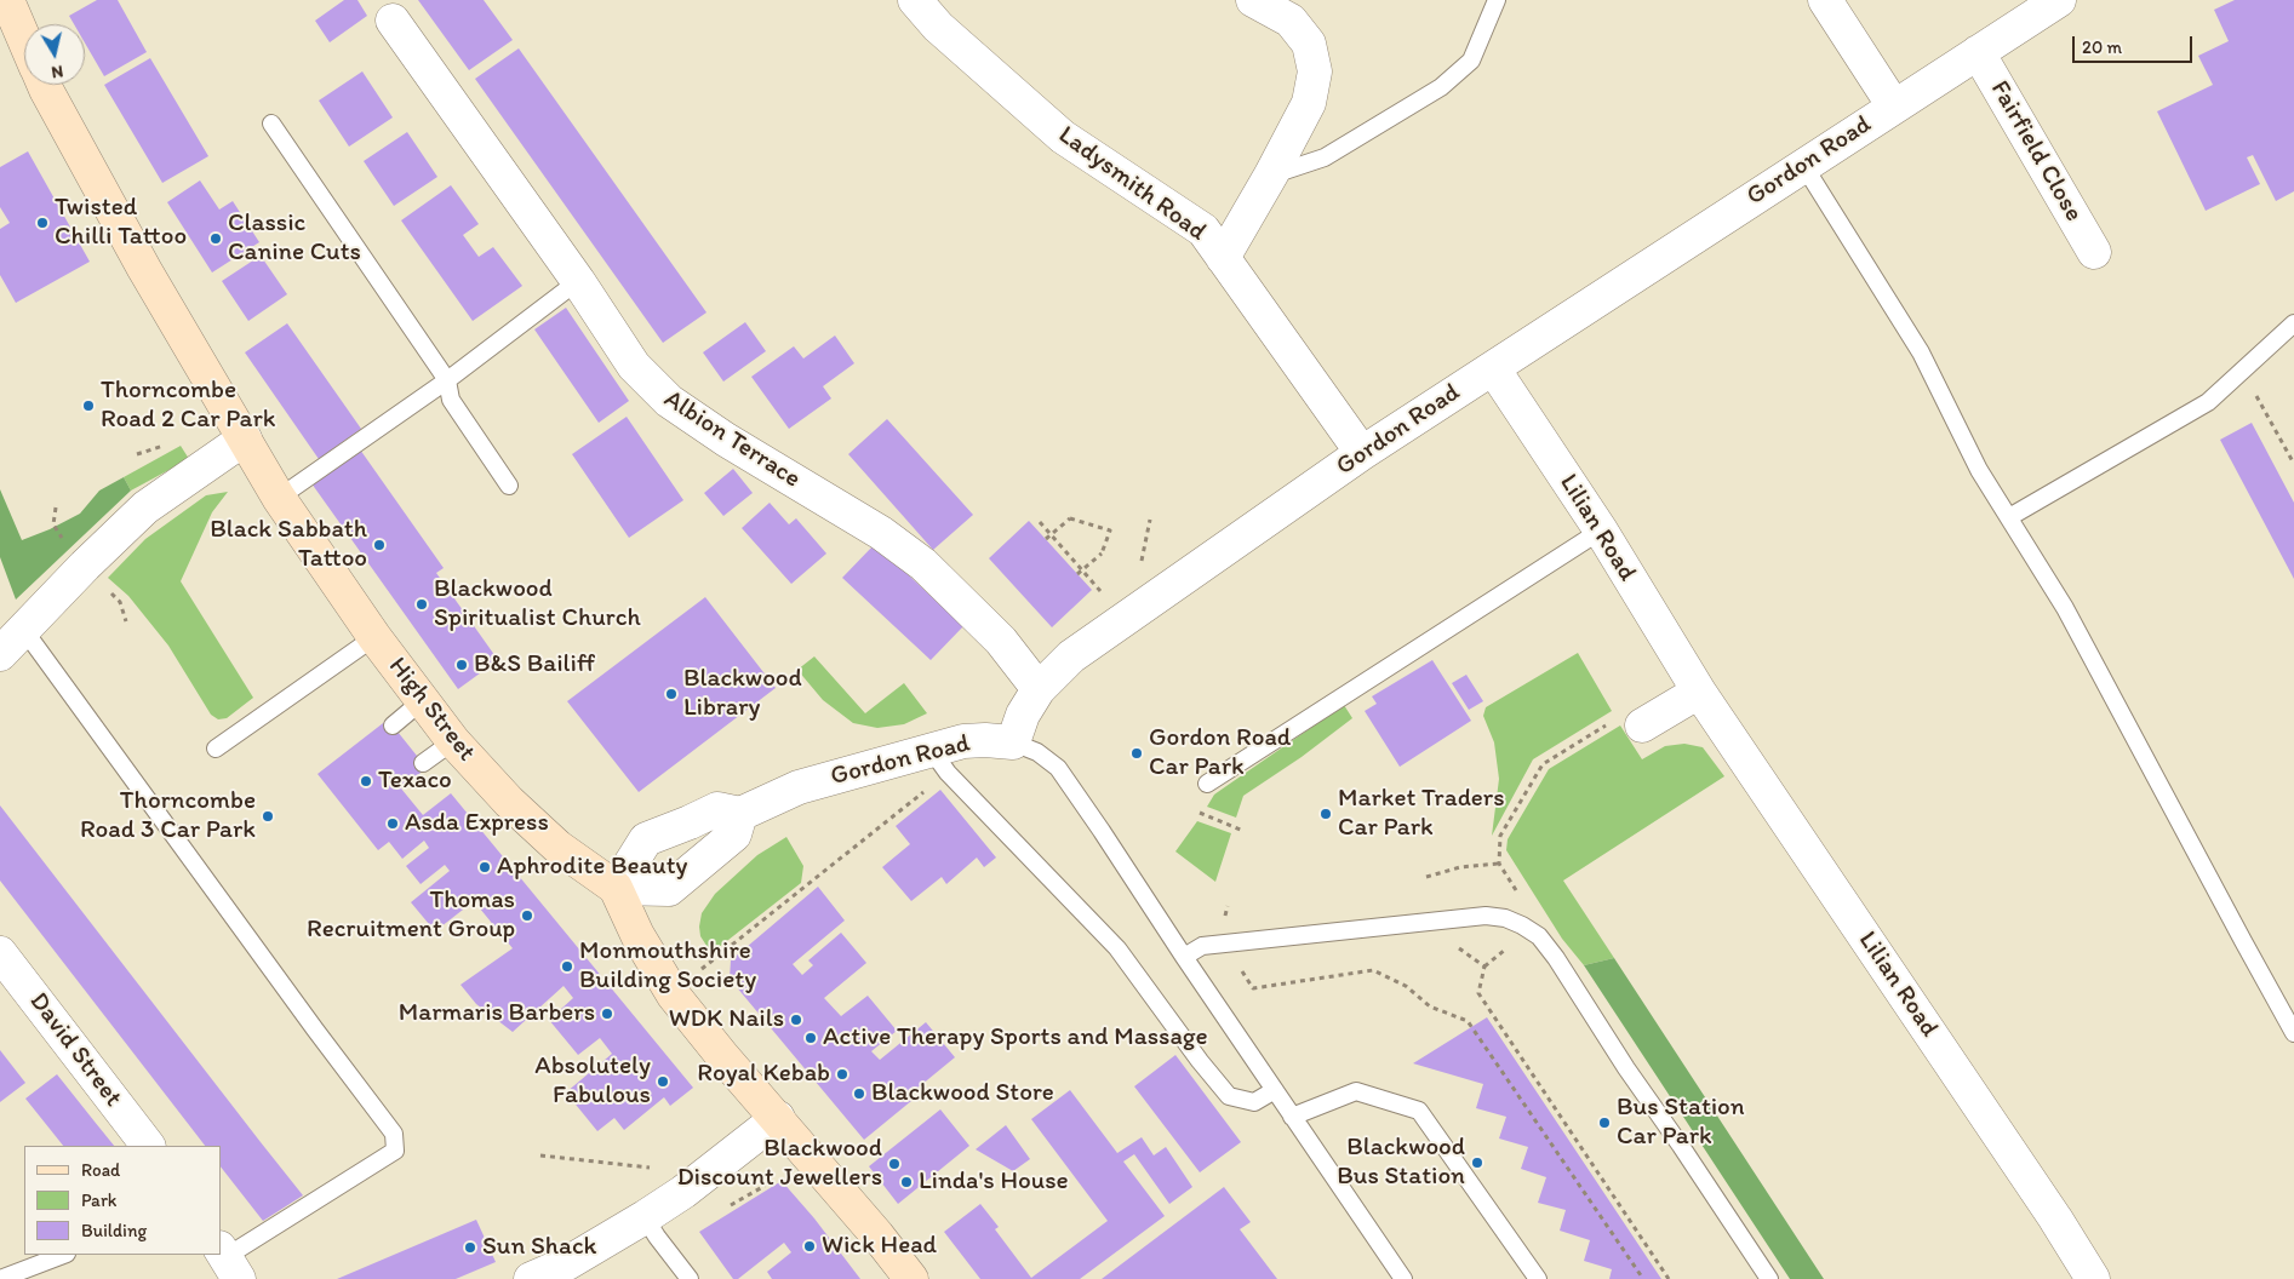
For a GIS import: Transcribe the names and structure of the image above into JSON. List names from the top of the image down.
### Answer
{
  "streets": {
    "main road": ["High Street"],
    "street": [
      "Fairfield Close",
      "Gordon Road",
      "Ladysmith Road",
      "Albion Terrace",
      "Lilian Road",
      "David Street"
    ]
  },
  "crossings": [
    ["Fairfield Close", "Gordon Road"],
    ["Gordon Road", "Ladysmith Road"],
    ["Gordon Road", "Albion Terrace"],
    ["Gordon Road", "Lilian Road"],
    ["Gordon Road", "High Street"]
  ],
  "places": [
    "Twisted Chilli Tattoo",
    "Classic Canine Cuts",
    "Thorncombe Road 2 Car Park",
    "Black Sabbath Tattoo",
    "Blackwood Spiritualist Church",
    "B&S Bailiff",
    "Blackwood Library",
    "Gordon Road Car Park",
    "Texaco",
    "Market Traders Car Park",
    "Thorncombe Road 3 Car Park",
    "Asda Express",
    "Aphrodite Beauty",
    "Thomas Recruitment Group",
    "Monmouthshire Building Society",
    "Marmaris Barbers",
    "WDK Nails",
    "Active Therapy Sports and Massage",
    "Royal Kebab",
    "Absolutely Fabulous",
    "Blackwood Store",
    "Bus Station Car Park",
    "Blackwood Bus Station",
    "Blackwood Discount Jewellers",
    "Linda's House",
    "Wick Head",
    "Sun Shack"
  ],
  "legend": ["Road", "Park", "Building"],
  "scale_bar": "20 m",
  "north": "bottom"
}
